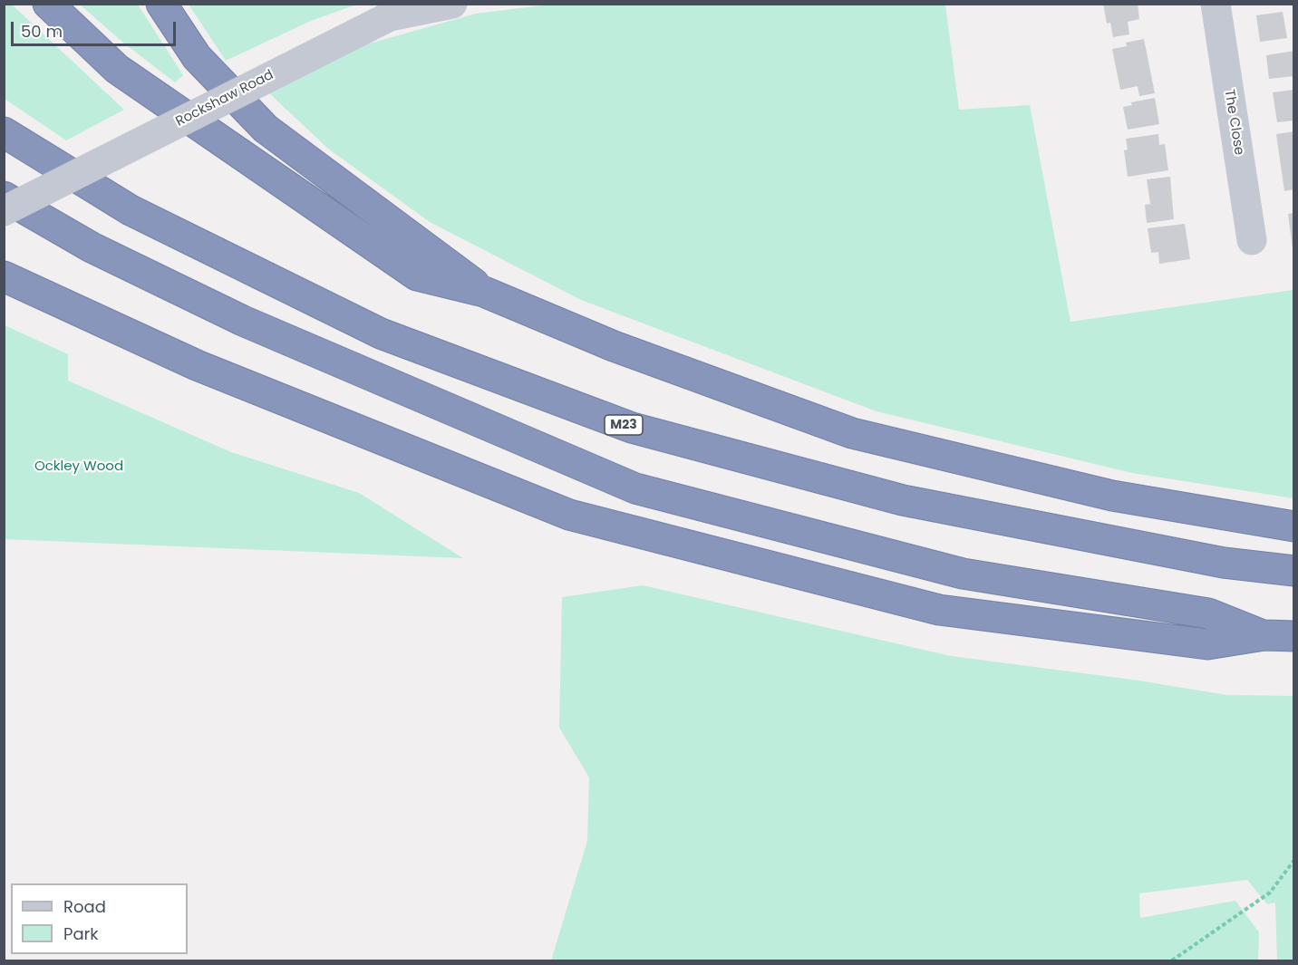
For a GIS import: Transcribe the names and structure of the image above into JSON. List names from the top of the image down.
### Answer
{
  "streets": {
    "highway": ["M23"],
    "street": ["Rockshaw Road", "The Close"]
  },
  "parks": ["Ockley Wood"],
  "legend": ["Road", "Park"],
  "scale_bar": "50 m"
}
